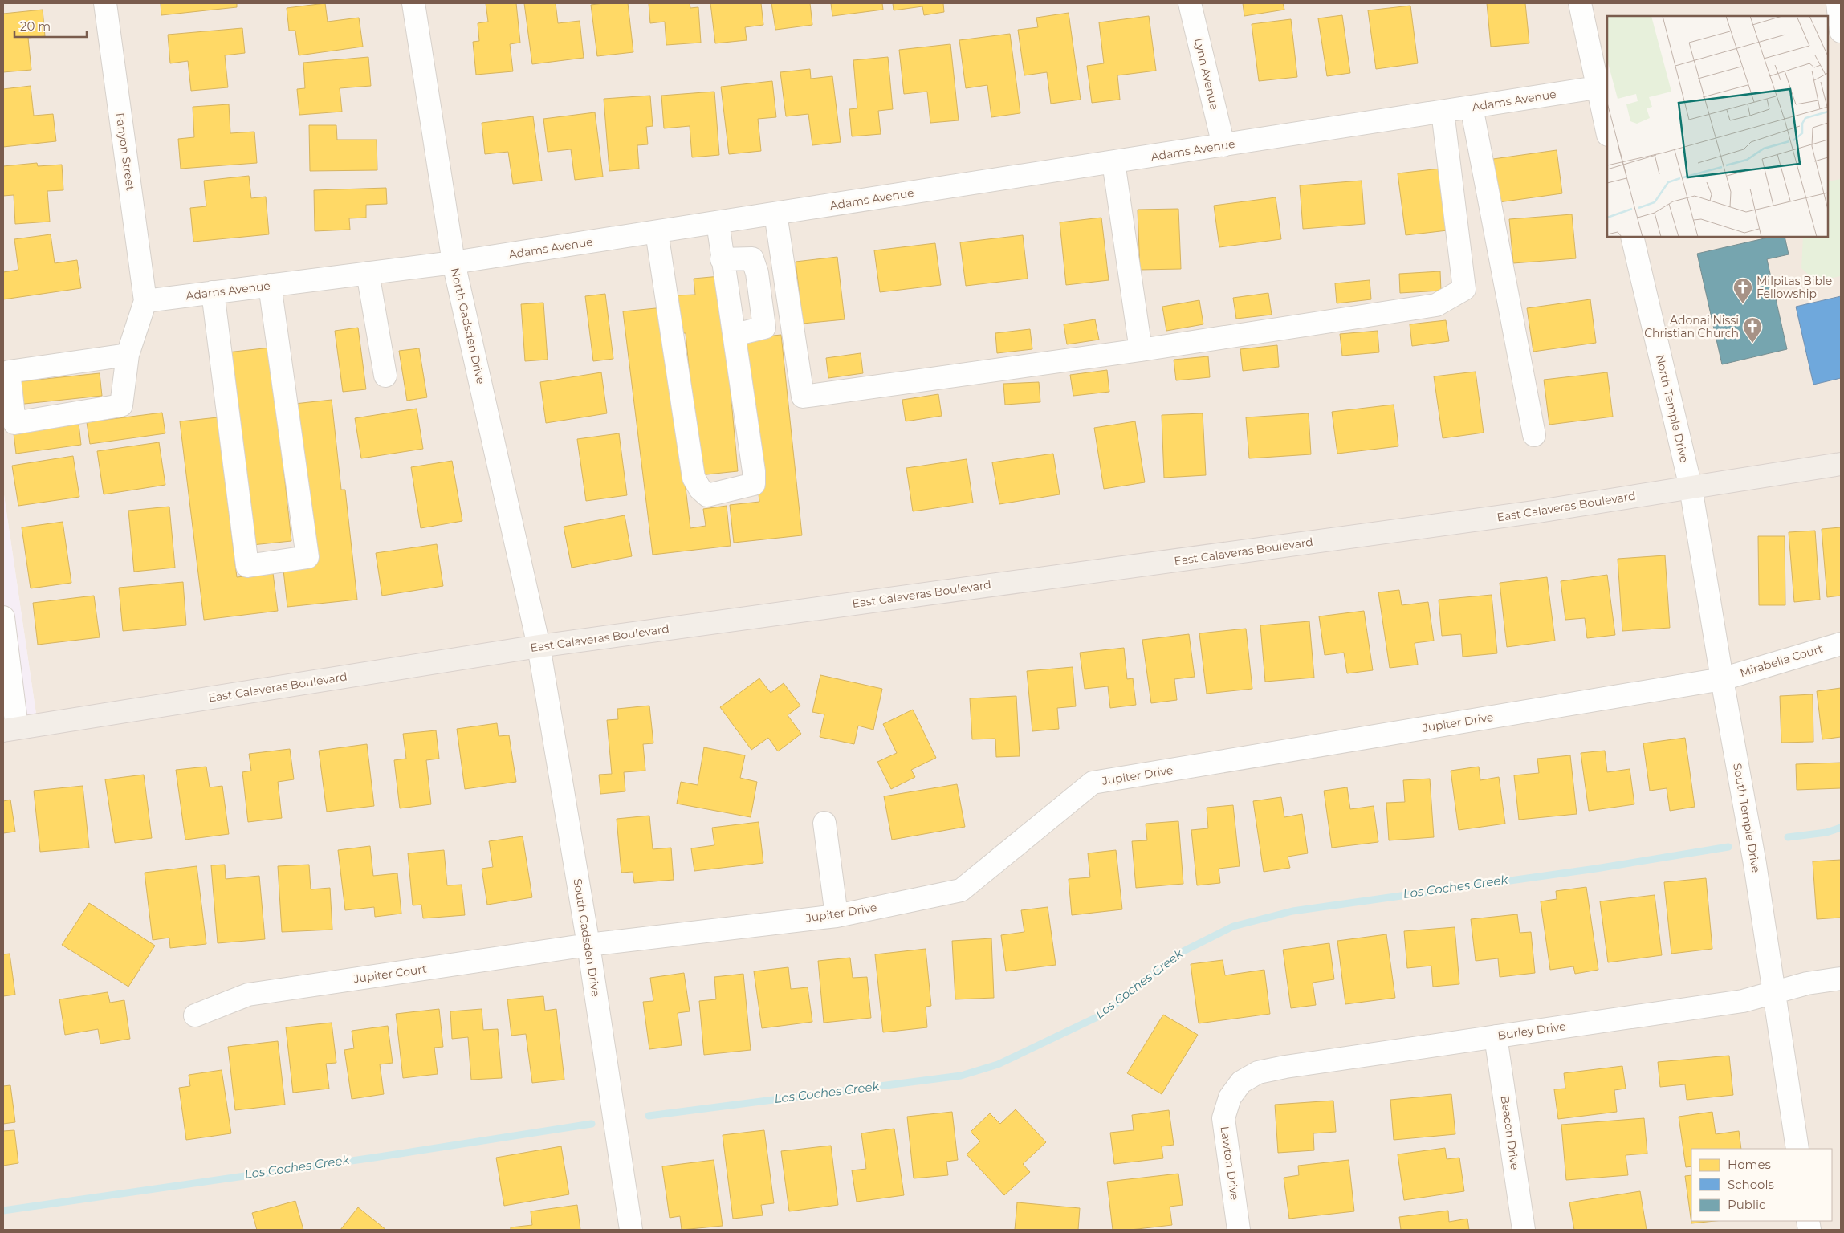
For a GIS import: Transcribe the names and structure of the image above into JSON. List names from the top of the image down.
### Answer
{
  "streets": {
    "main road": ["East Calaveras Boulevard"],
    "street": [
      "Lynn Avenue",
      "Adams Avenue",
      "Fanyon Street",
      "North Gadsden Drive",
      "North Temple Drive",
      "Mirabella Court",
      "Jupiter Drive",
      "South Temple Drive",
      "South Gadsden Drive",
      "Jupiter Court",
      "Burley Drive",
      "Beacon Drive",
      "Lawton Drive"
    ]
  },
  "crossings": [
    ["Lynn Avenue", "Adams Avenue"],
    ["Adams Avenue", "Fanyon Street"],
    ["Adams Avenue", "North Gadsden Drive"],
    ["North Gadsden Drive", "East Calaveras Boulevard"],
    ["North Gadsden Drive", "South Gadsden Drive"],
    ["North Temple Drive", "East Calaveras Boulevard"],
    ["North Temple Drive", "South Temple Drive"],
    ["East Calaveras Boulevard", "South Temple Drive"],
    ["East Calaveras Boulevard", "South Gadsden Drive"],
    ["Mirabella Court", "Jupiter Drive"],
    ["Mirabella Court", "South Temple Drive"],
    ["Jupiter Drive", "South Temple Drive"],
    ["Jupiter Drive", "South Gadsden Drive"],
    ["Jupiter Drive", "Jupiter Court"],
    ["South Temple Drive", "Burley Drive"],
    ["South Gadsden Drive", "Jupiter Court"],
    ["Burley Drive", "Beacon Drive"],
    ["Burley Drive", "Lawton Drive"]
  ],
  "water": ["Los Coches Creek"],
  "places": {
    "church": ["Milpitas Bible Fellowship", "Adonai Nissi Christian Church"]
  },
  "legend": ["Homes", "Schools", "Public"],
  "scale_bar": "20 m"
}
